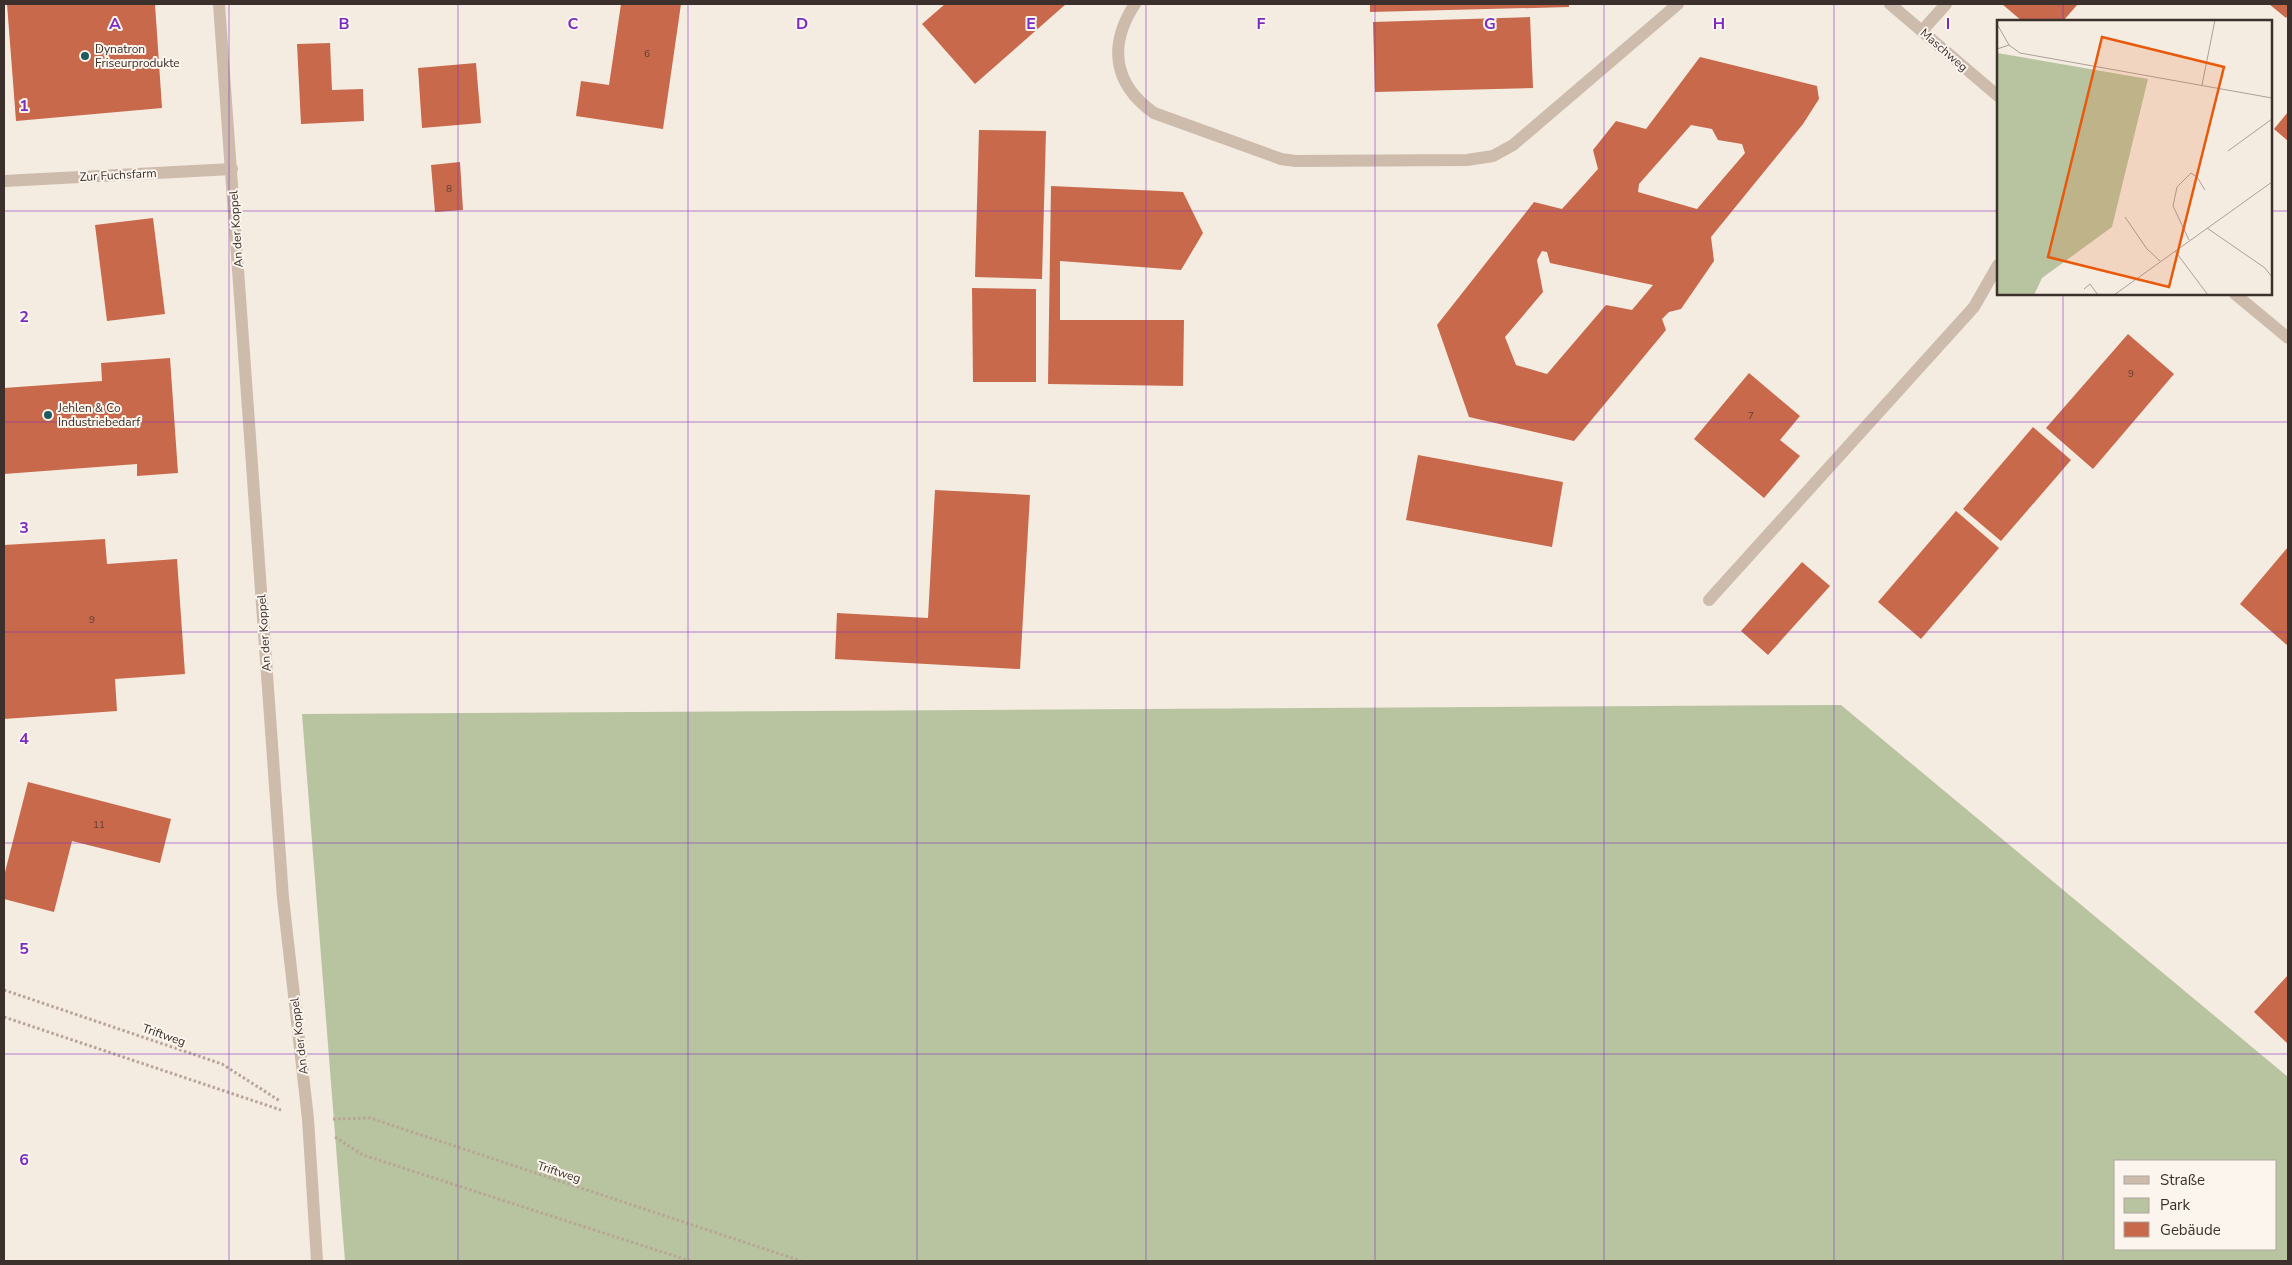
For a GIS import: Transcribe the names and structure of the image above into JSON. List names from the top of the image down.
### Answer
{
  "streets": {
    "street": ["Maschweg", "Zur Fuchsfarm", "An der Koppel"],
    "path": ["Triftweg"]
  },
  "crossings": [
    ["Zur Fuchsfarm", "An der Koppel"],
    ["An der Koppel", "Triftweg"]
  ],
  "places": ["Dynatron Friseurprodukte", "Jehlen & Co Industriebedarf"],
  "house_numbers": [
    "6",
    "8",
    "9",
    "7",
    "9",
    "11"
  ],
  "legend": ["Straße", "Park", "Gebäude"],
  "grid": {
    "columns": [
      "A",
      "B",
      "C",
      "D",
      "E",
      "F",
      "G",
      "H",
      "I"
    ],
    "rows": [
      "1",
      "2",
      "3",
      "4",
      "5",
      "6"
    ]
  }
}
